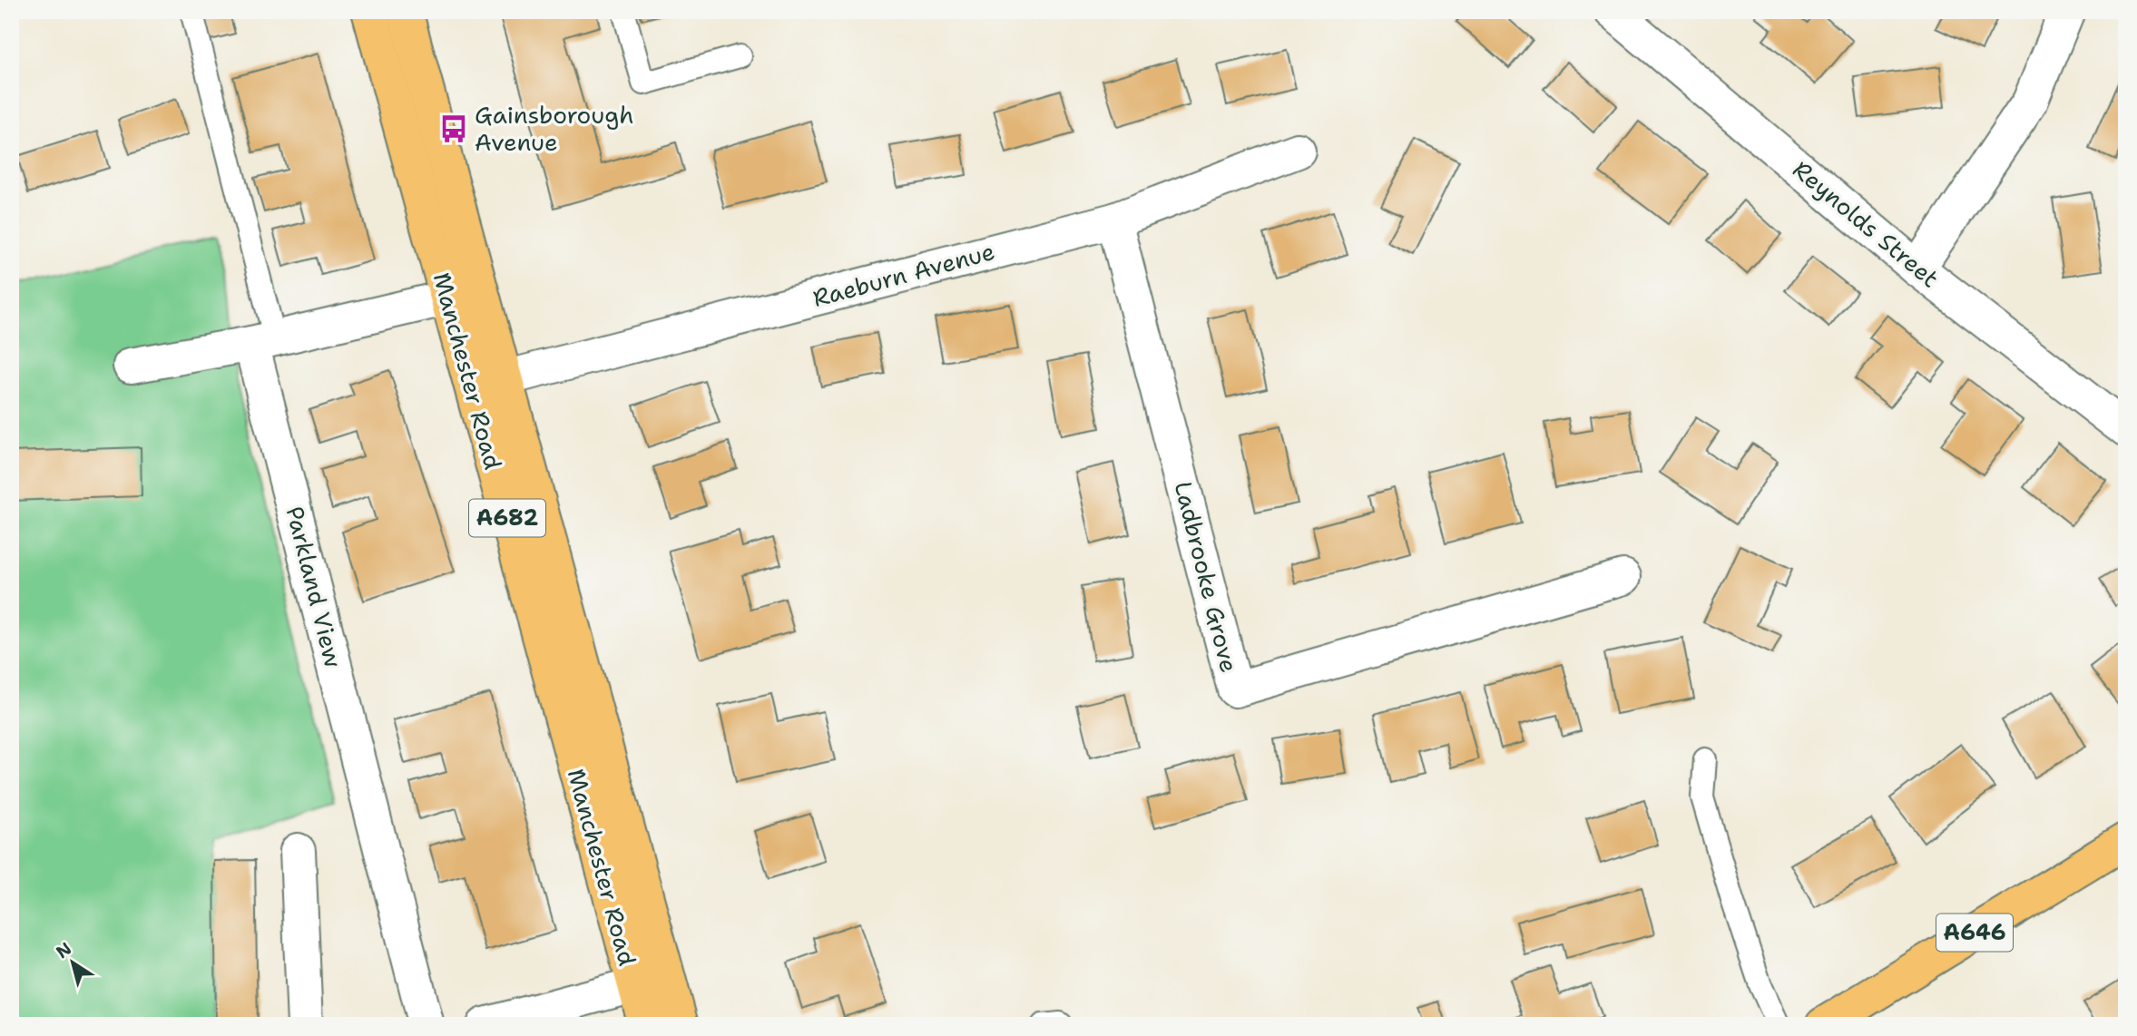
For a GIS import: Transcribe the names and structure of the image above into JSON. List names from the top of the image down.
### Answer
{
  "streets": {
    "main road": ["Manchester Road", "A682", "A646"],
    "street": [
      "Reynolds Street",
      "Raeburn Avenue",
      "Ladbrooke Grove",
      "Parkland View"
    ]
  },
  "crossings": [
    ["Raeburn Avenue", "Manchester Road"],
    ["Raeburn Avenue", "Ladbrooke Grove"]
  ],
  "places": {
    "bus stop": ["Gainsborough Avenue"]
  },
  "north": "top left"
}
